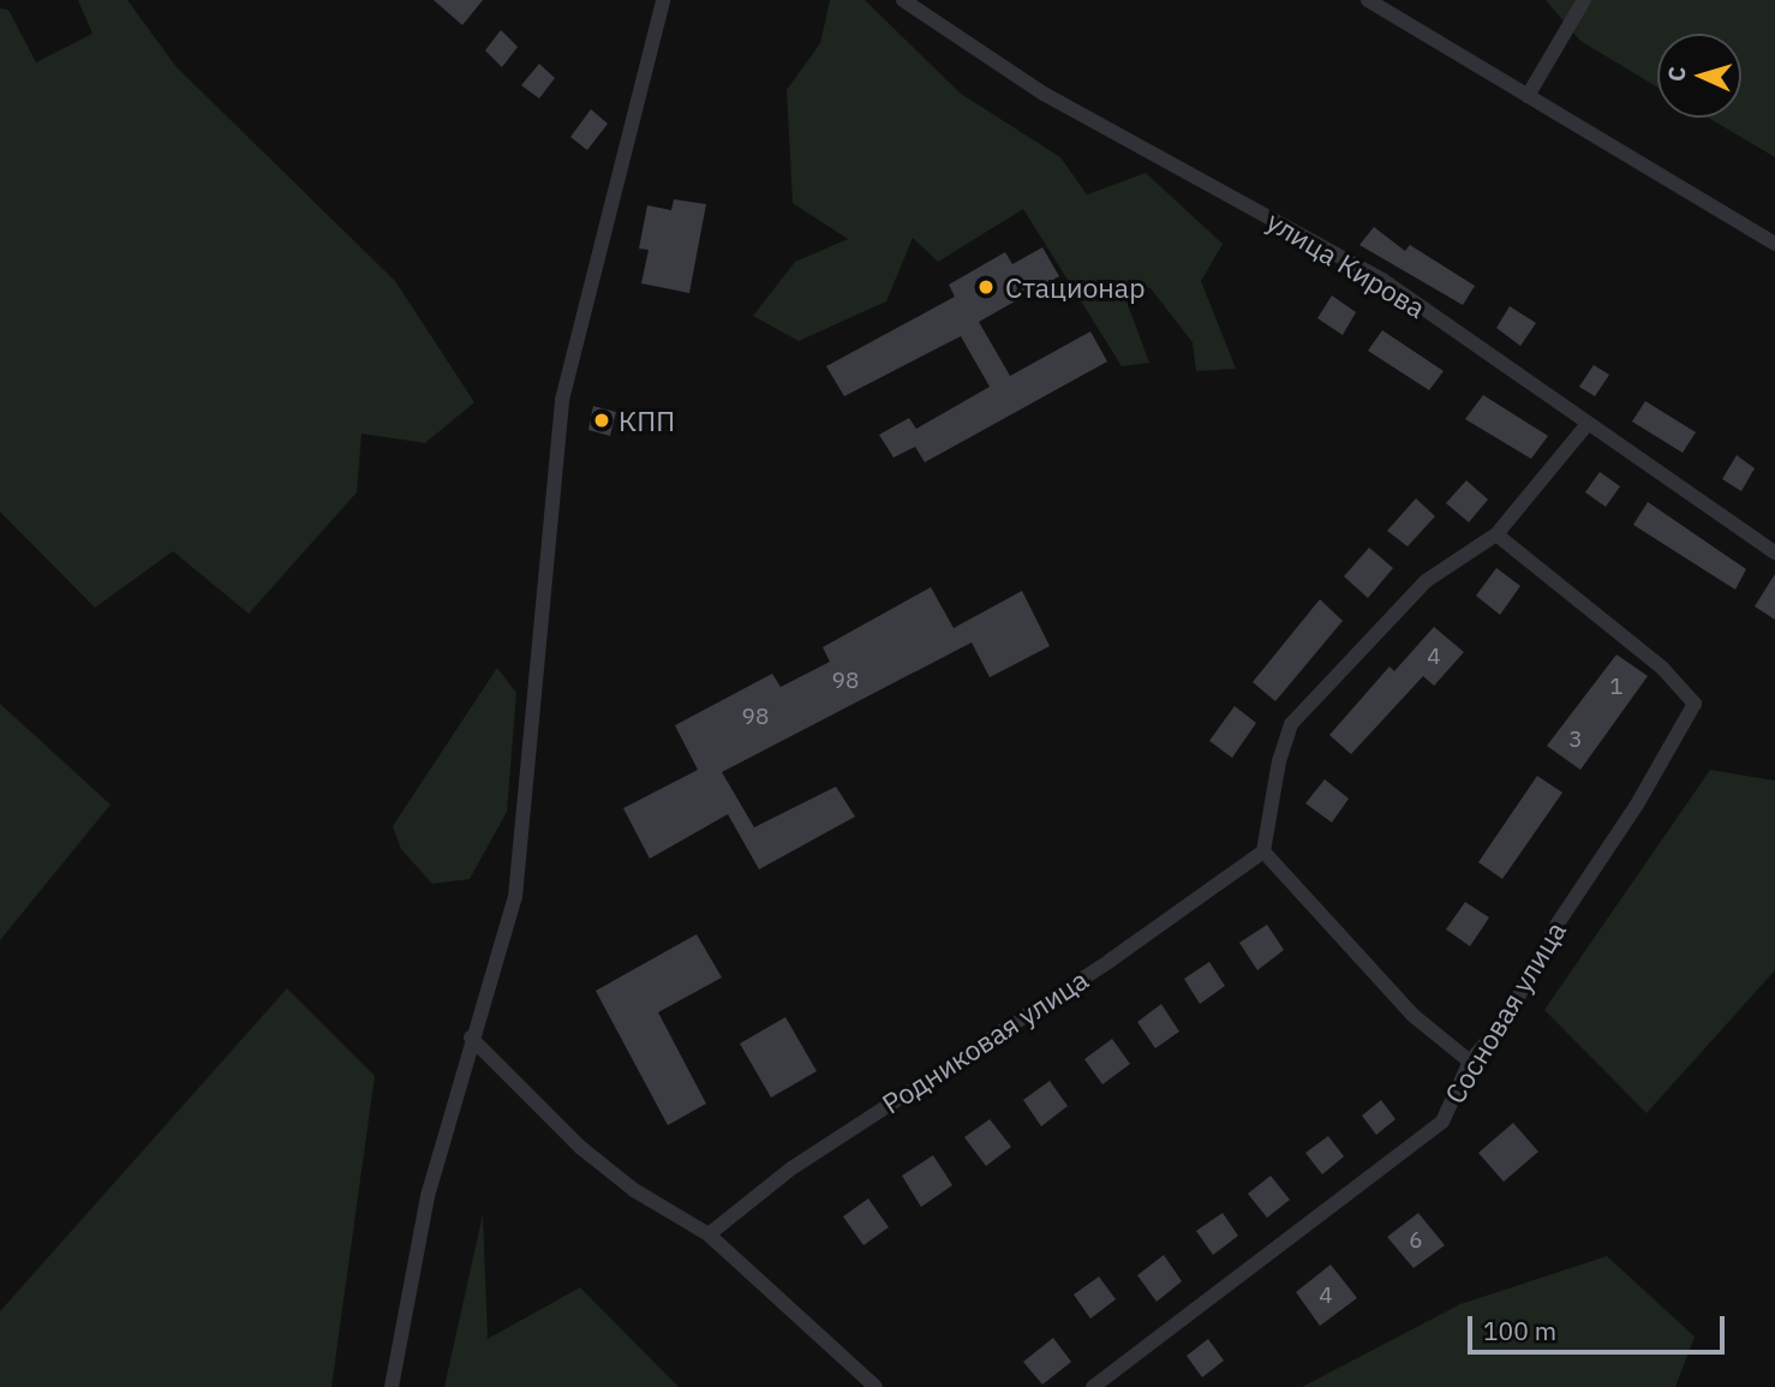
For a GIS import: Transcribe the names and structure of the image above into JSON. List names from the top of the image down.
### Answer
{
  "streets": {
    "street": ["улица Кирова", "Сосновая улица", "Родниковая улица"]
  },
  "places": ["Стационар", "КПП"],
  "house_numbers": [
    "4",
    "98",
    "1",
    "98",
    "3",
    "6",
    "4"
  ],
  "scale_bar": "100 m",
  "north": "left"
}
